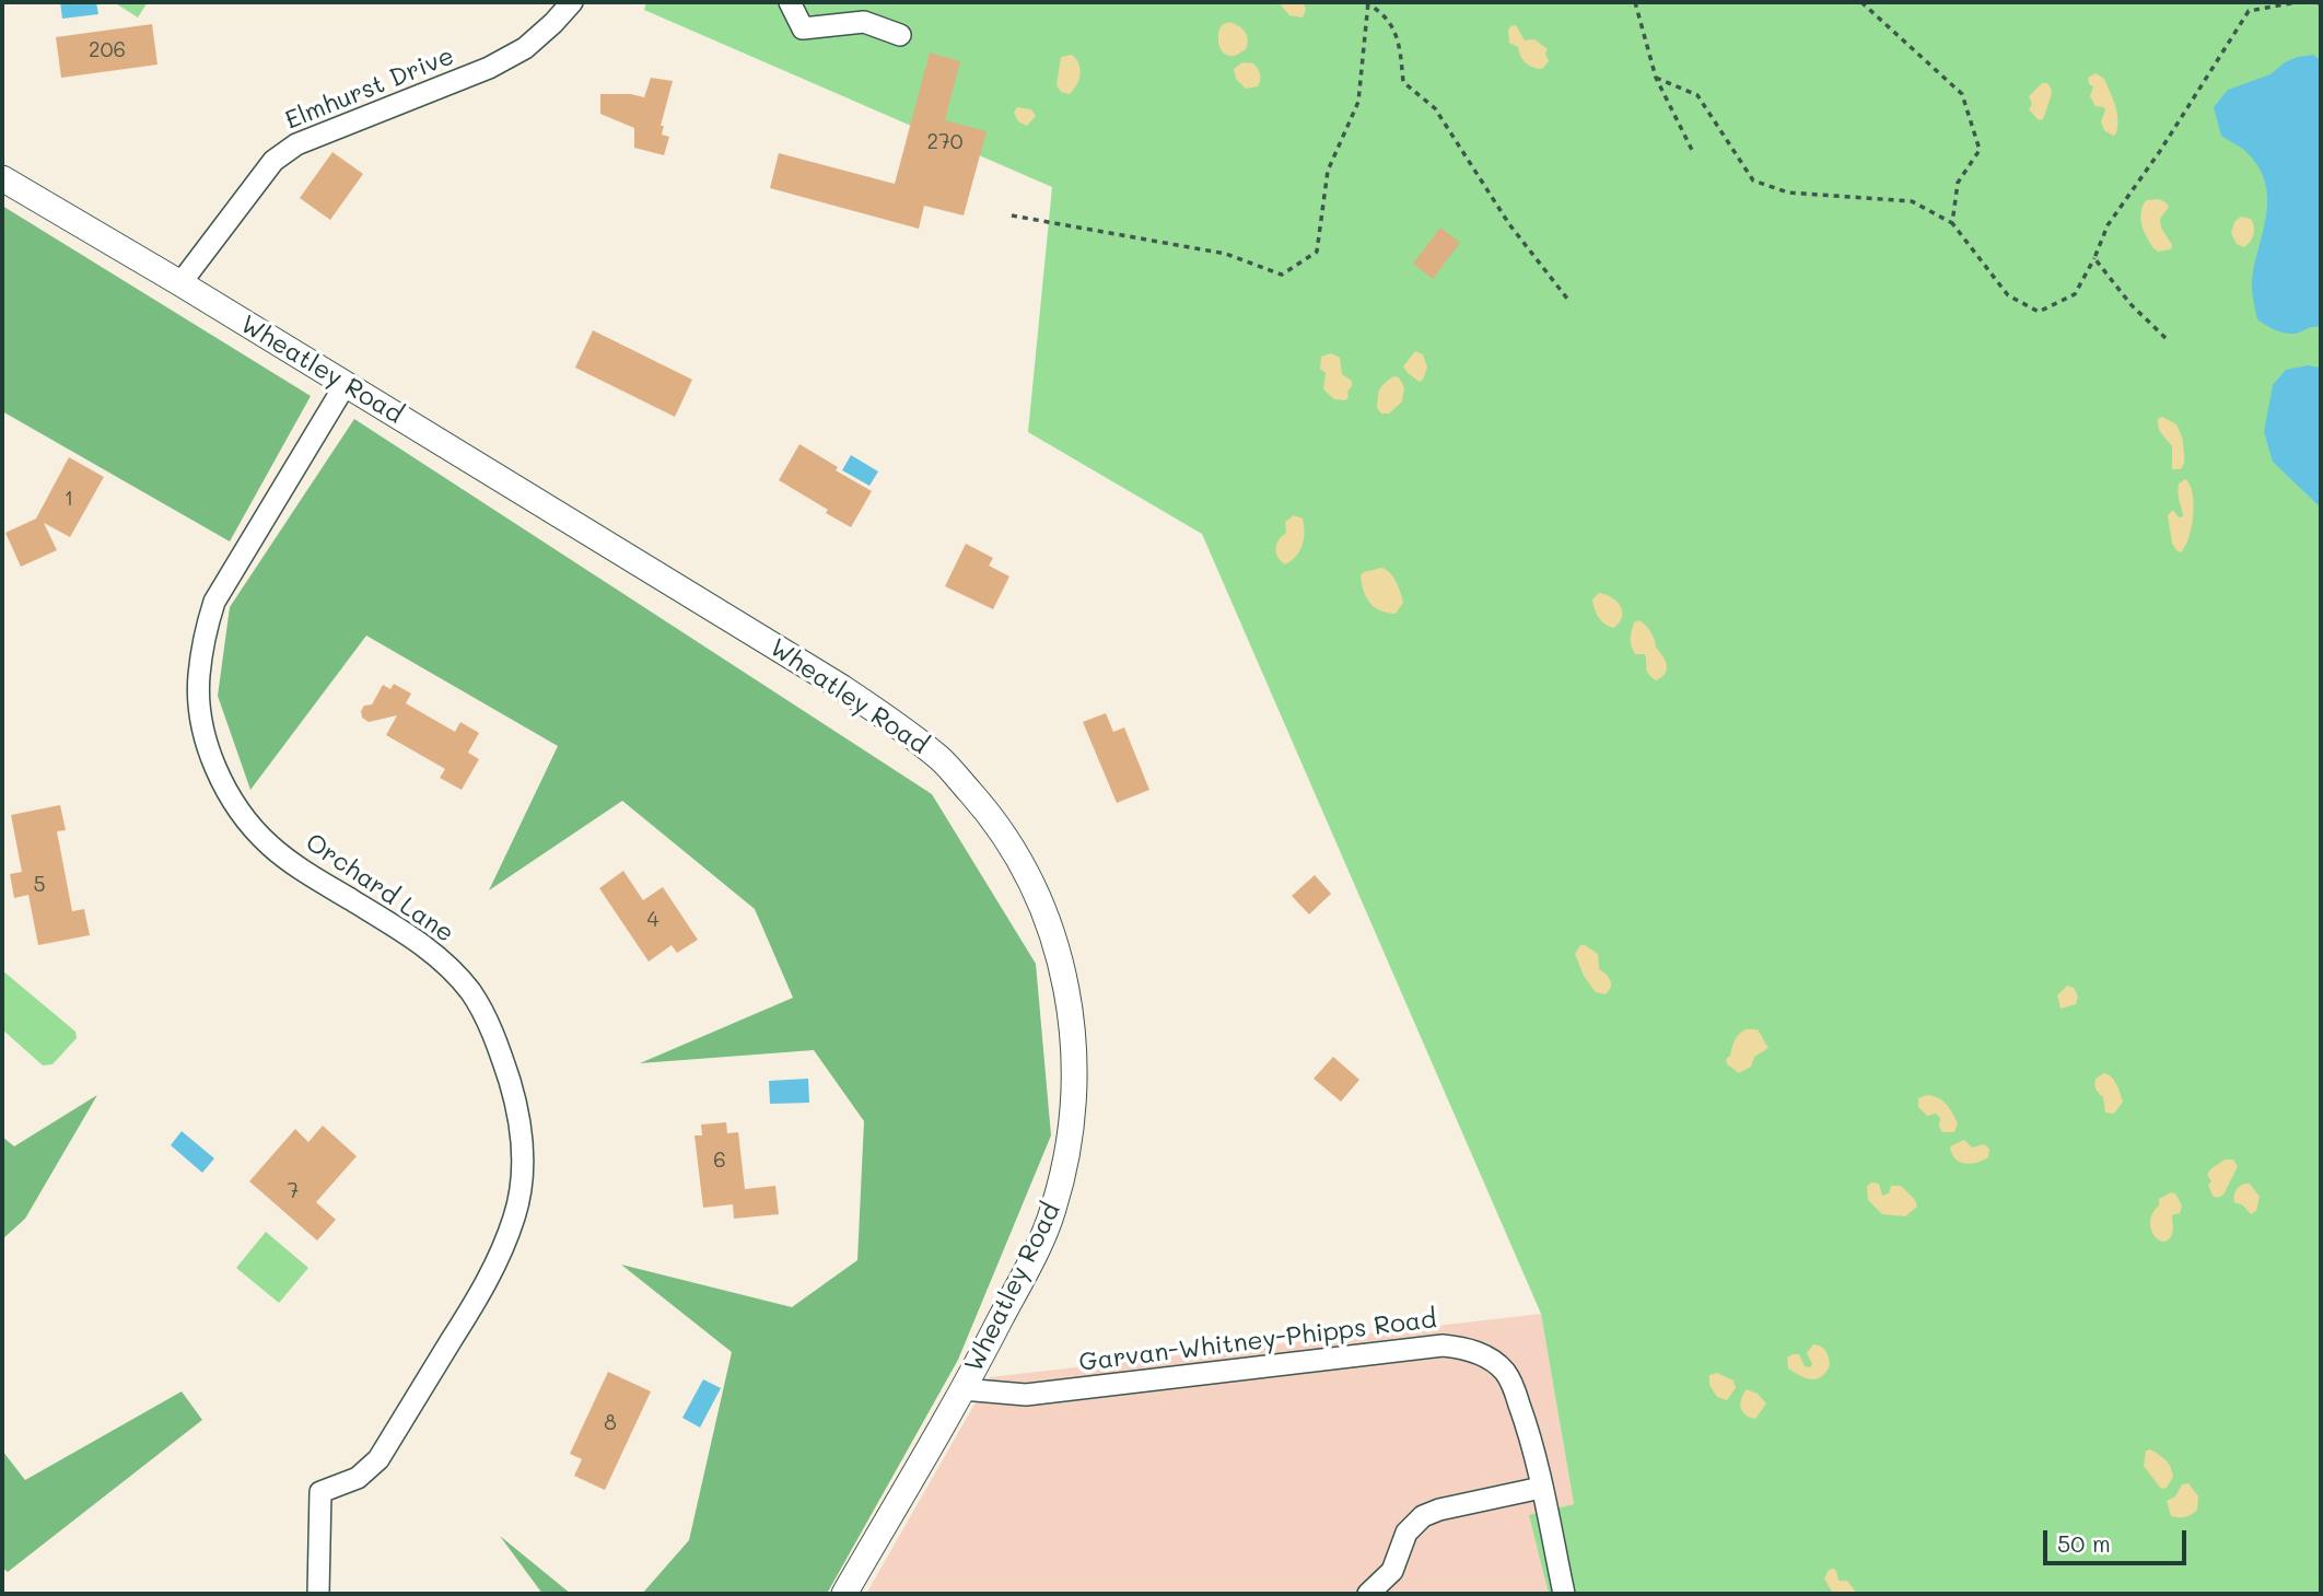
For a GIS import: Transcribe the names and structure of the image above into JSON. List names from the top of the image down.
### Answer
{
  "streets": {
    "main road": ["Wheatley Road"],
    "street": ["Elmhurst Drive", "Orchard Lane", "Garvan-Whitney-Phipps Road"]
  },
  "crossings": [
    ["Elmhurst Drive", "Wheatley Road"],
    ["Wheatley Road", "Orchard Lane"],
    ["Wheatley Road", "Garvan-Whitney-Phipps Road"]
  ],
  "house_numbers": [
    "206",
    "270",
    "1",
    "5",
    "4",
    "6",
    "7",
    "8"
  ],
  "scale_bar": "50 m"
}
